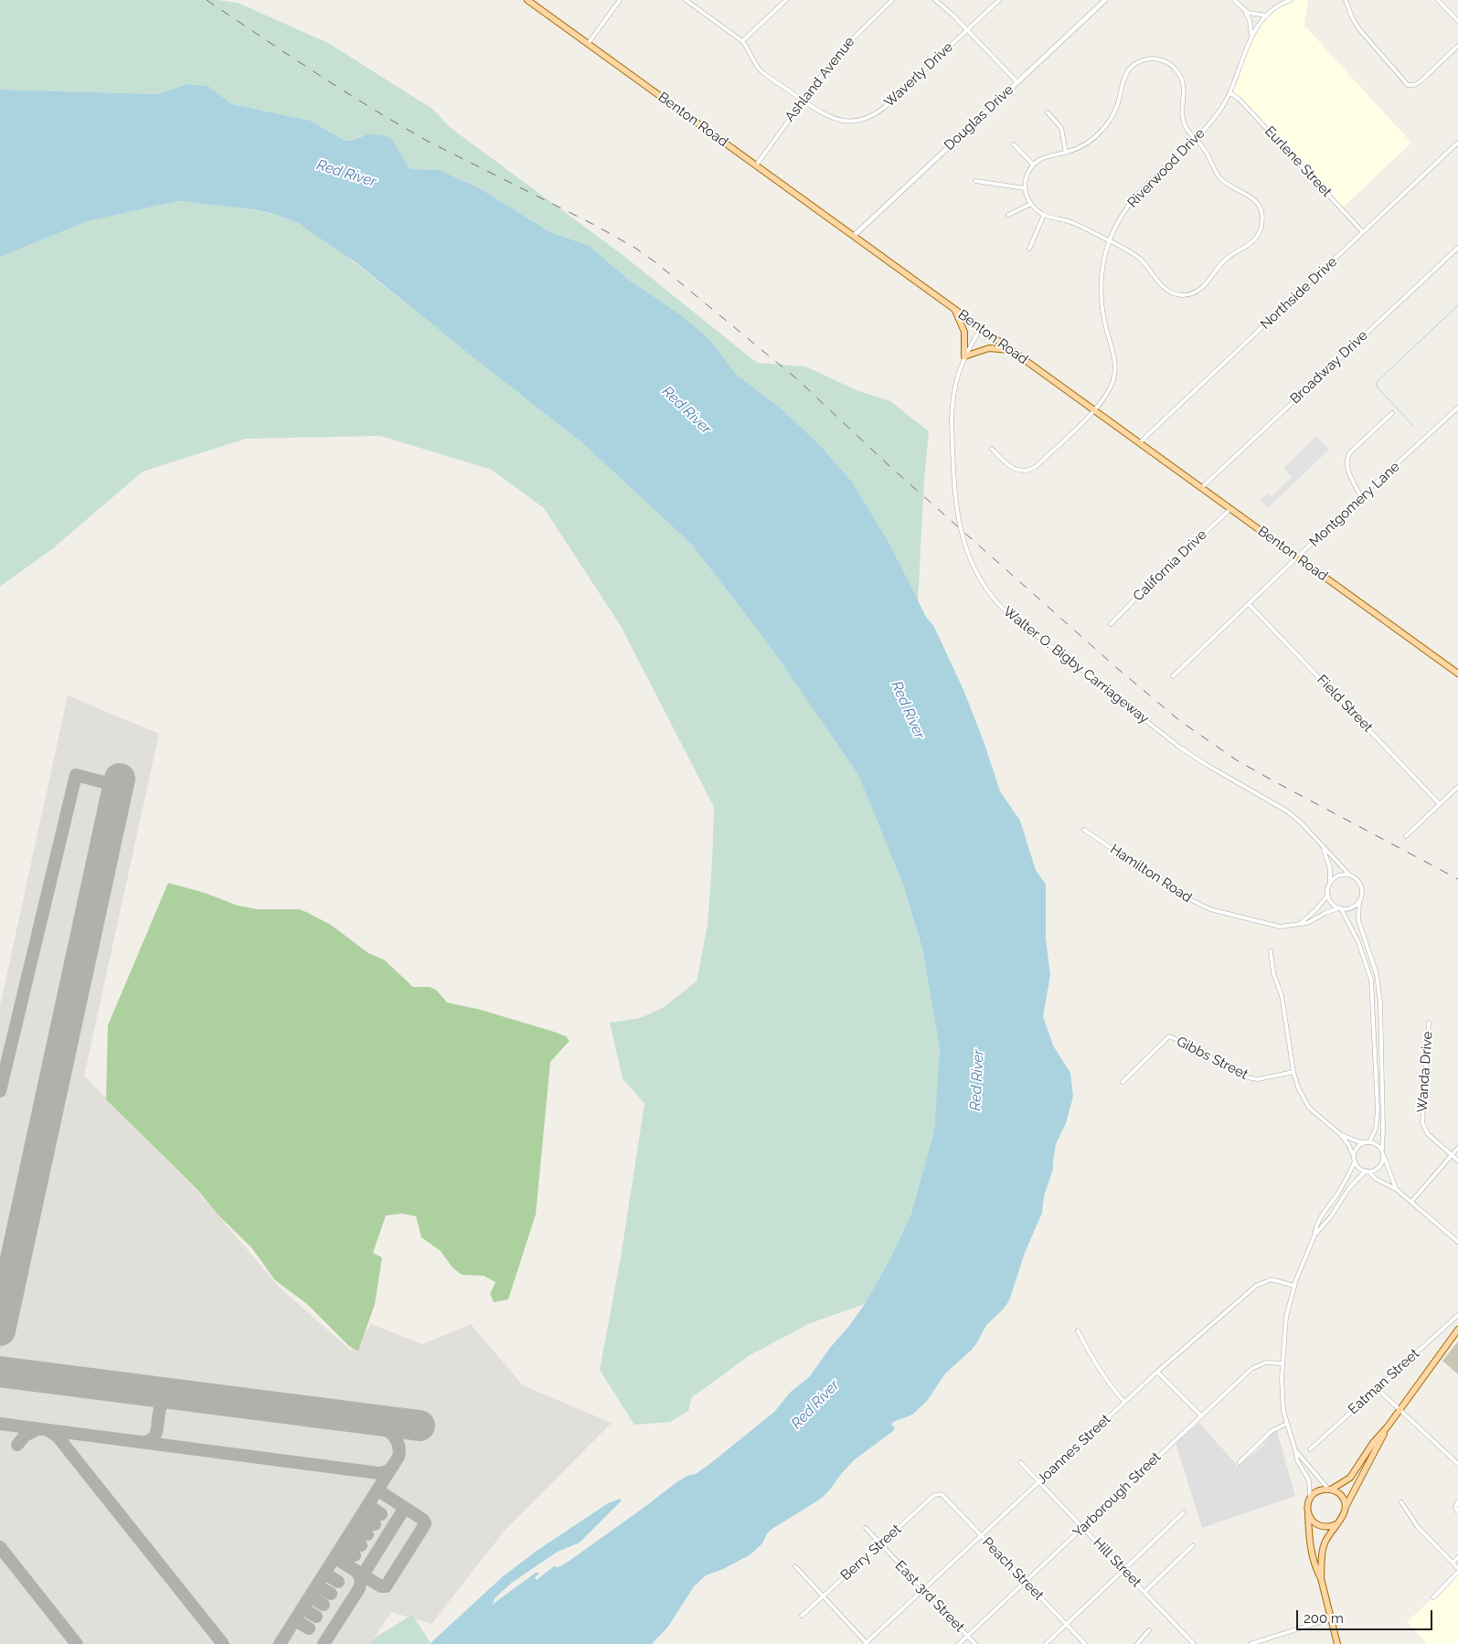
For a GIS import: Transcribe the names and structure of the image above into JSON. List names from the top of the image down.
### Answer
{
  "streets": {
    "main road": ["Benton Road"],
    "street": [
      "Waverly Drive",
      "Ashland Avenue",
      "Douglas Drive",
      "Eurlene Street",
      "Riverwood Drive",
      "Northside Drive",
      "Broadway Drive",
      "Montgomery Lane",
      "California Drive",
      "Walter O. Bigby Carriageway",
      "Field Street",
      "Hamilton Road",
      "Gibbs Street",
      "Wanda Drive",
      "Eatman Street",
      "Joannes Street",
      "Yarborough Street",
      "Berry Street",
      "Hill Street",
      "Peach Street",
      "East 3rd Street"
    ]
  },
  "crossings": [
    ["Waverly Drive", "Ashland Avenue"],
    ["Ashland Avenue", "Benton Road"],
    ["Douglas Drive", "Benton Road"],
    ["Benton Road", "Riverwood Drive"],
    ["Benton Road", "Northside Drive"],
    ["Benton Road", "Broadway Drive"],
    ["Benton Road", "Montgomery Lane"],
    ["Benton Road", "California Drive"],
    ["Benton Road", "Walter O. Bigby Carriageway"],
    ["Eurlene Street", "Riverwood Drive"],
    ["Eurlene Street", "Northside Drive"],
    ["Montgomery Lane", "Field Street"],
    ["Walter O. Bigby Carriageway", "Hamilton Road"],
    ["Joannes Street", "Hill Street"],
    ["Joannes Street", "Peach Street"],
    ["Joannes Street", "East 3rd Street"],
    ["Yarborough Street", "Hill Street"],
    ["Yarborough Street", "Peach Street"],
    ["Yarborough Street", "East 3rd Street"],
    ["Berry Street", "Peach Street"],
    ["Berry Street", "East 3rd Street"]
  ],
  "water": ["Red River"],
  "scale_bar": "200 m"
}
